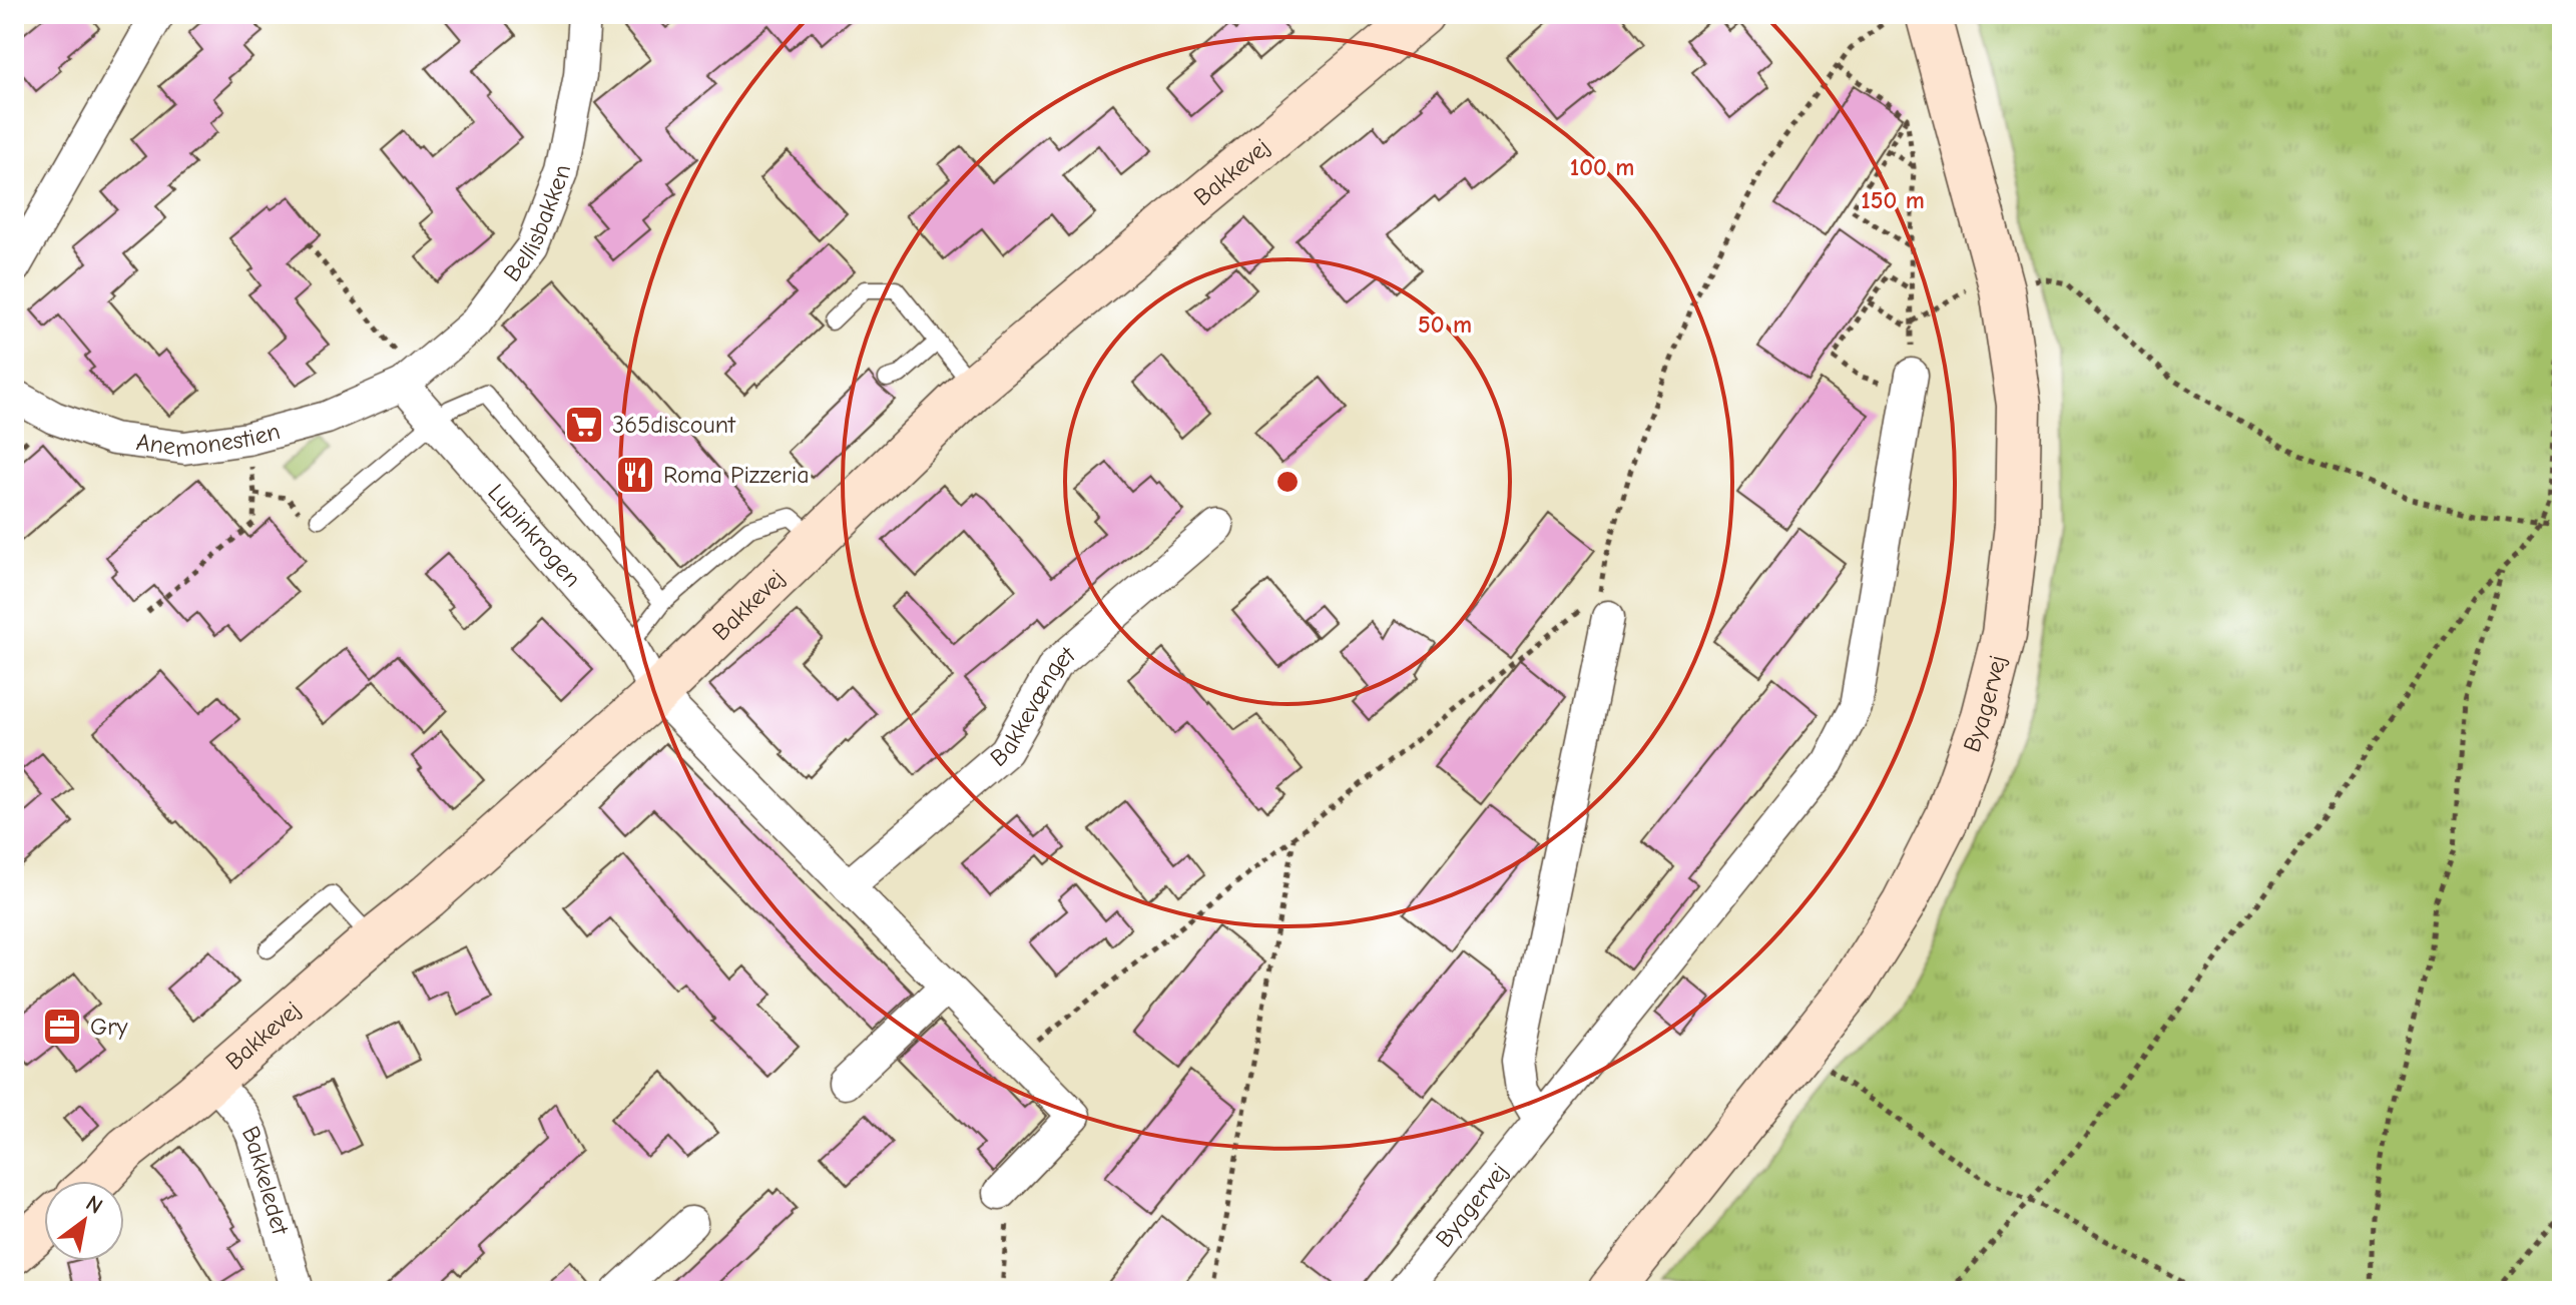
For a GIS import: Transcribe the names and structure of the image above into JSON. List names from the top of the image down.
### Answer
{
  "streets": {
    "street": [
      "Bakkevej",
      "Bellisbakken",
      "Anemonestien",
      "Lupinkrogen",
      "Byagervej",
      "Bakkevænget",
      "Bakkeledet"
    ]
  },
  "crossings": [
    ["Bakkevej", "Lupinkrogen"],
    ["Bakkevej", "Bakkeledet"],
    ["Bellisbakken", "Anemonestien"],
    ["Bellisbakken", "Lupinkrogen"],
    ["Anemonestien", "Lupinkrogen"]
  ],
  "places": {
    "supermarket": ["365discount"],
    "restaurant": ["Roma Pizzeria"],
    "office": ["Gry"]
  },
  "north": "top right",
  "rings": ["100 m", "150 m", "50 m"]
}
